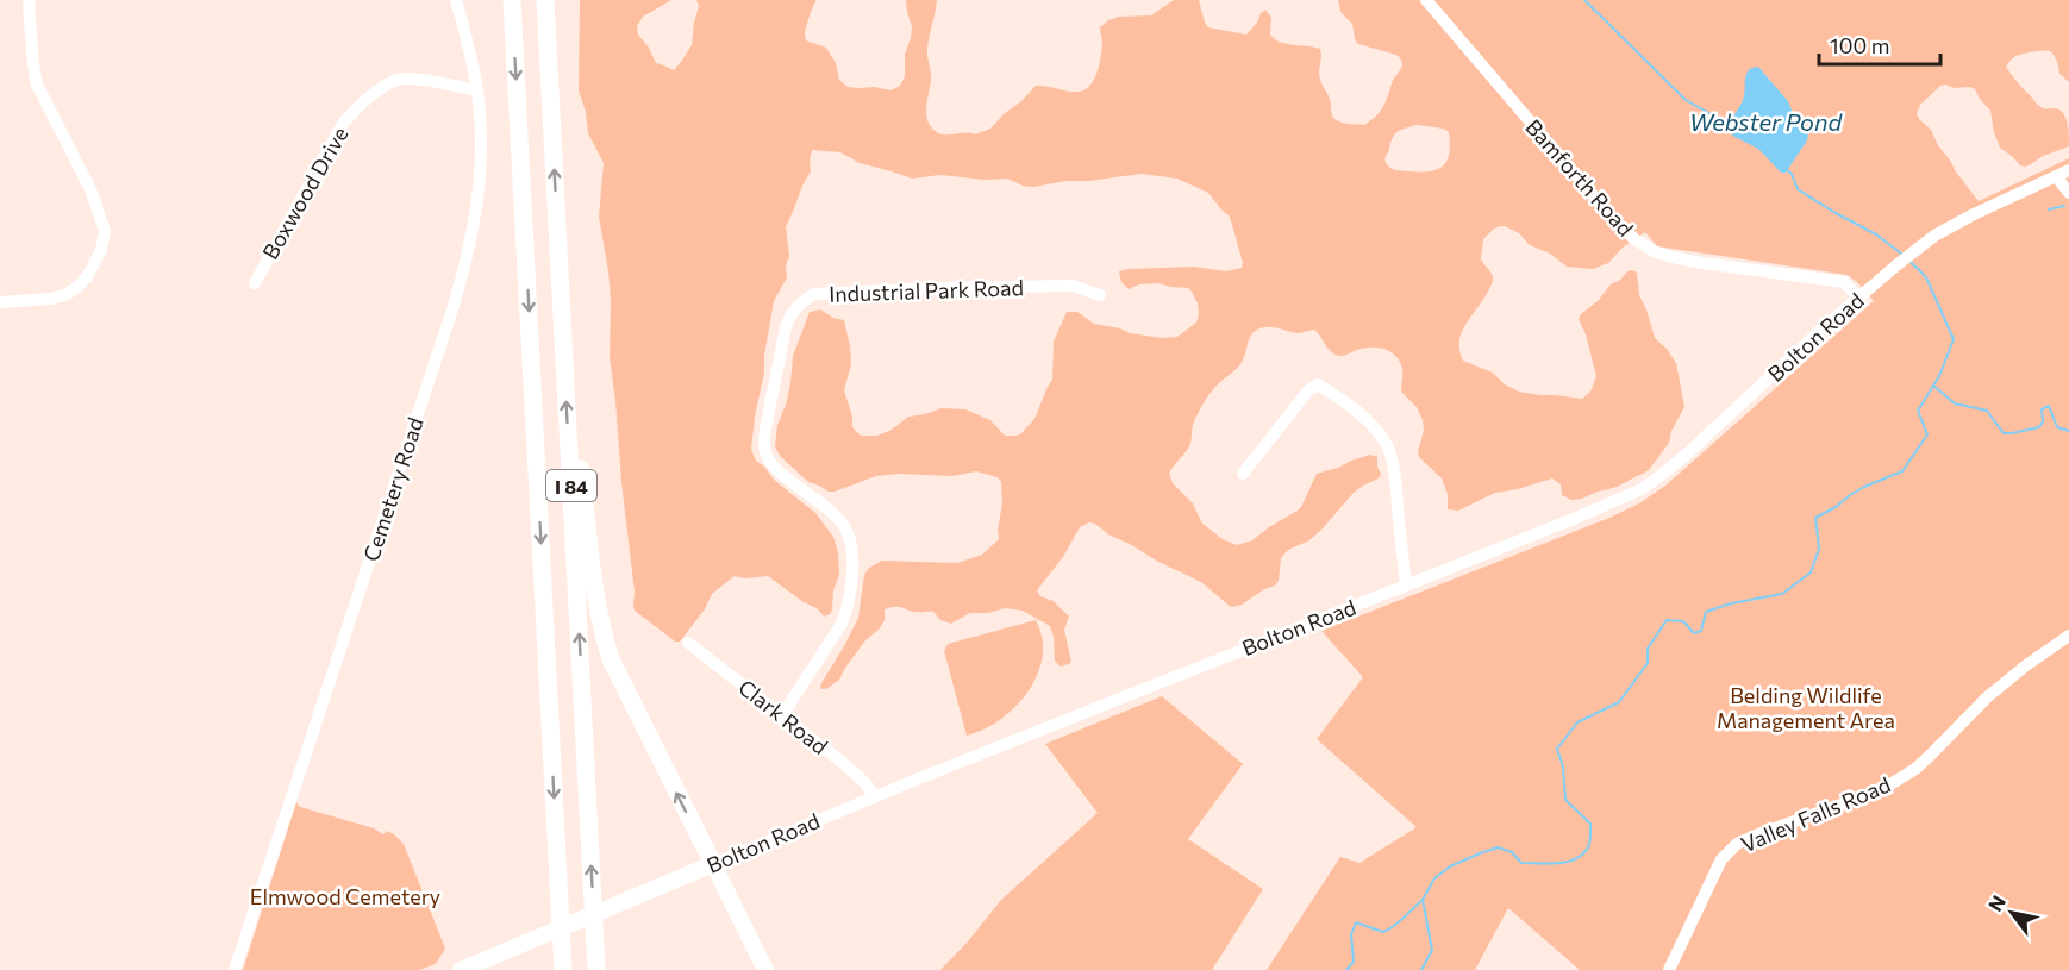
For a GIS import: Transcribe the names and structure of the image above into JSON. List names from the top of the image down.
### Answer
{
  "streets": {
    "highway": ["I 84"],
    "main road": ["Bolton Road"],
    "street": [
      "Bamforth Road",
      "Boxwood Drive",
      "Industrial Park Road",
      "Cemetery Road",
      "Clark Road",
      "Valley Falls Road"
    ]
  },
  "crossings": [
    ["Bamforth Road", "Bolton Road"],
    ["Boxwood Drive", "Cemetery Road"],
    ["Industrial Park Road", "Clark Road"],
    ["Bolton Road", "Clark Road"]
  ],
  "water": ["Webster Pond"],
  "parks": ["Belding Wildlife Management Area", "Elmwood Cemetery"],
  "scale_bar": "100 m",
  "north": "top left"
}
